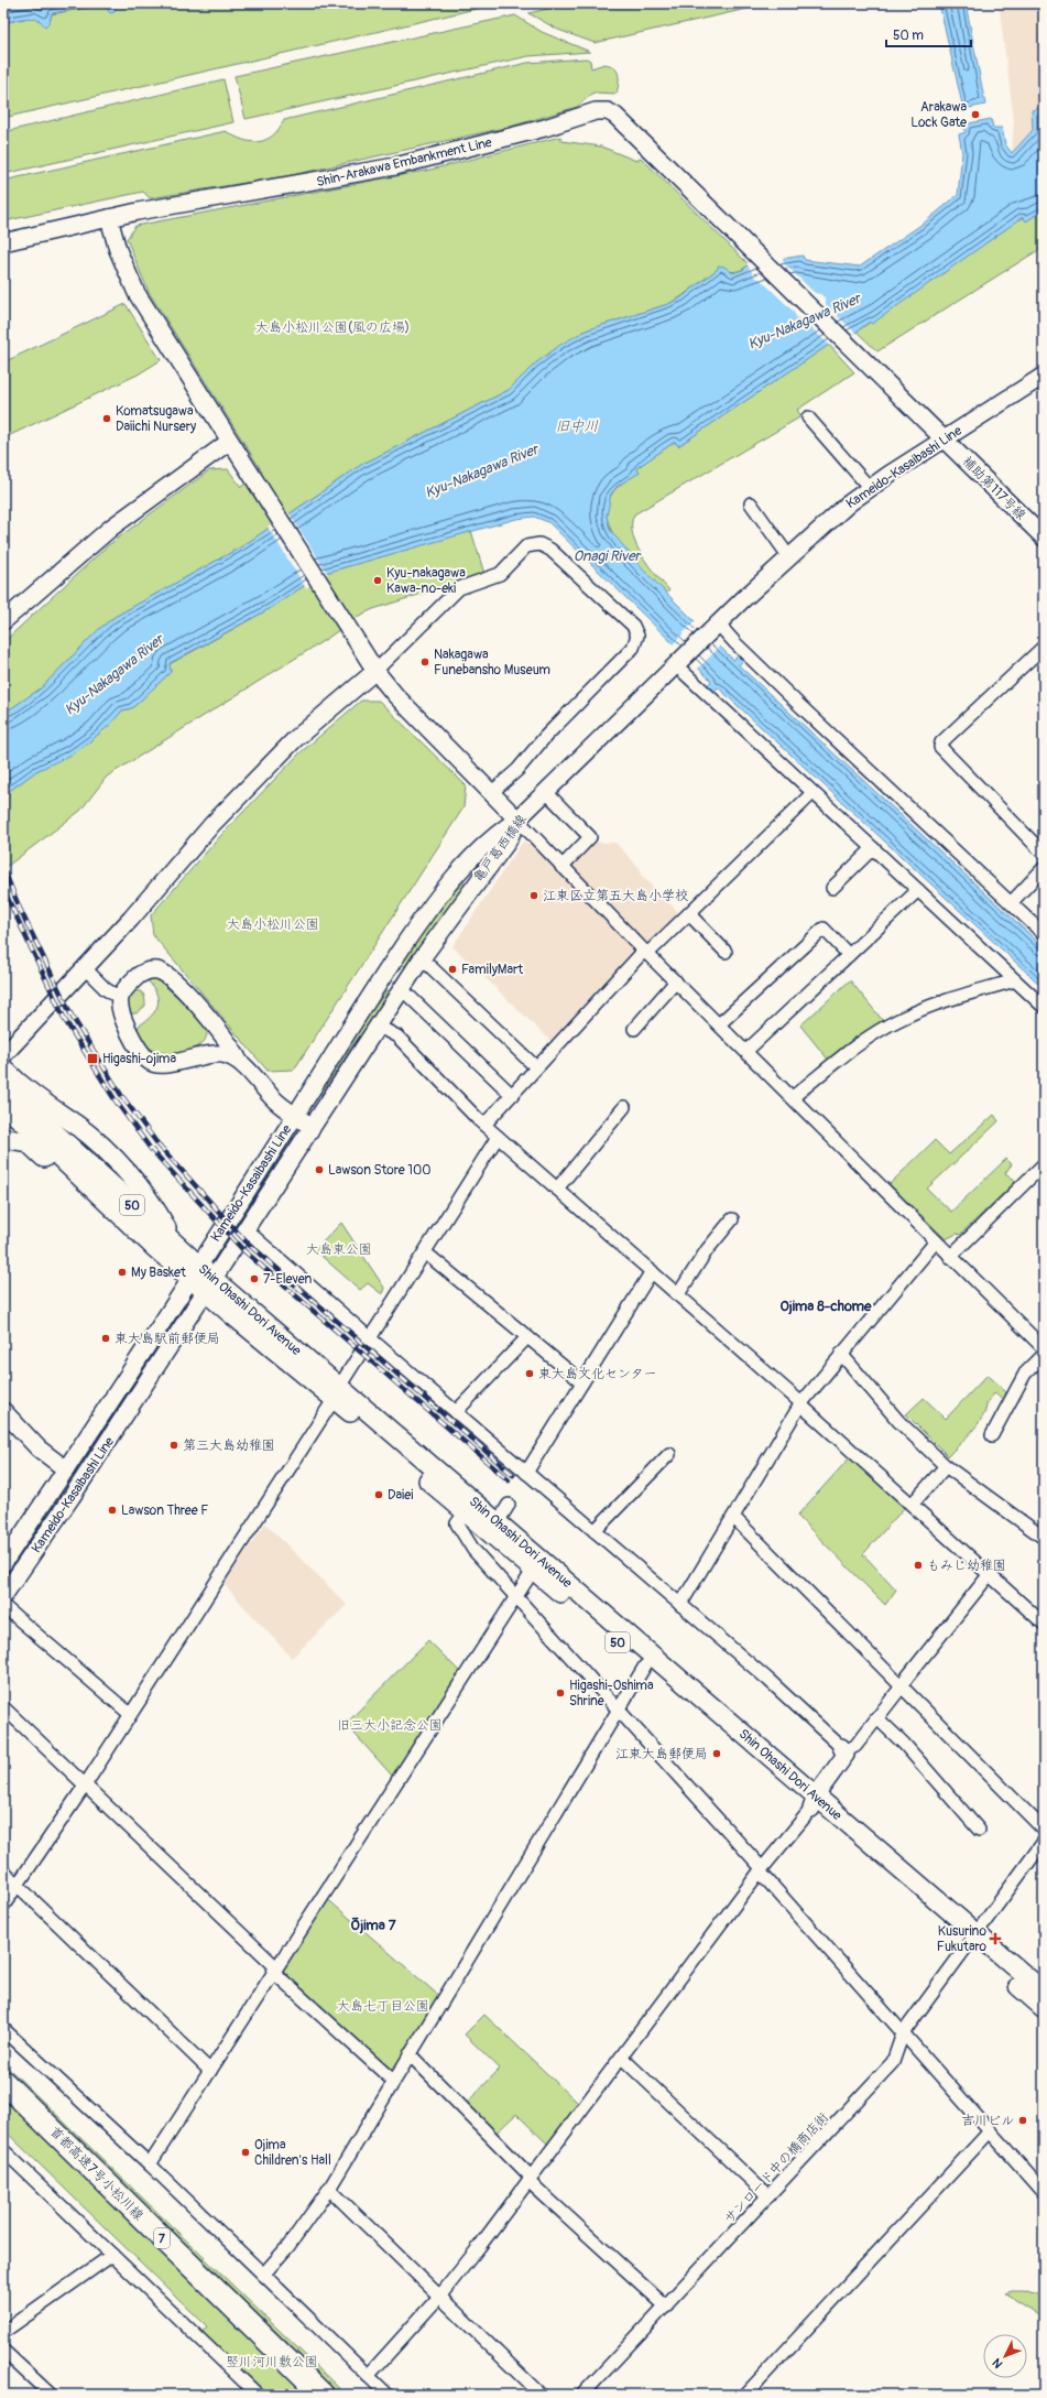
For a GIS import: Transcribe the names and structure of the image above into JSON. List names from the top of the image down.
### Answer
{
  "streets": {
    "highway": ["首都高速7号小松川線", "7"],
    "main road": ["50", "Shin Ohashi Dori Avenue"],
    "street": [
      "Shin-Arakawa Embankment Line",
      "Kameido-Kasaibashi Line",
      "補助第117号線",
      "亀戸葛西橋線",
      "サンロード中の橋商店街"
    ]
  },
  "crossings": [
    ["Shin-Arakawa Embankment Line", "補助第117号線"],
    ["Kameido-Kasaibashi Line", "補助第117号線"],
    ["Kameido-Kasaibashi Line", "亀戸葛西橋線"],
    ["Kameido-Kasaibashi Line", "Shin Ohashi Dori Avenue"],
    ["Shin Ohashi Dori Avenue", "サンロード中の橋商店街"]
  ],
  "districts": ["Ojima 8-chome", "Ōjima 7"],
  "water": ["Kyu-Nakagawa River", "旧中川", "Onagi River"],
  "parks": [
    "大島小松川公園(風の広場)",
    "大島小松川公園",
    "大島東公園",
    "旧三大小記念公園",
    "大島七丁目公園",
    "竪川河川敷公園"
  ],
  "places": {
    "other": [
      "Arakawa Lock Gate",
      "Komatsugawa Daiichi Nursery",
      "Kyu-nakagawa Kawa-no-eki",
      "Nakagawa Funebansho Museum",
      "江東区立第五大島小学校",
      "FamilyMart",
      "Lawson Store 100",
      "My Basket",
      "7-Eleven",
      "東大島駅前郵便局",
      "東大島文化センター",
      "第三大島幼稚園",
      "Daiei",
      "Lawson Three F",
      "もみじ幼稚園",
      "Higashi-Oshima Shrine",
      "江東大島郵便局",
      "吉川ビル",
      "Ojima Children's Hall"
    ],
    "transit": ["Higashi-ojima"],
    "health": ["Kusurino Fukutaro"]
  },
  "scale_bar": "50 m",
  "north": "bottom left"
}
